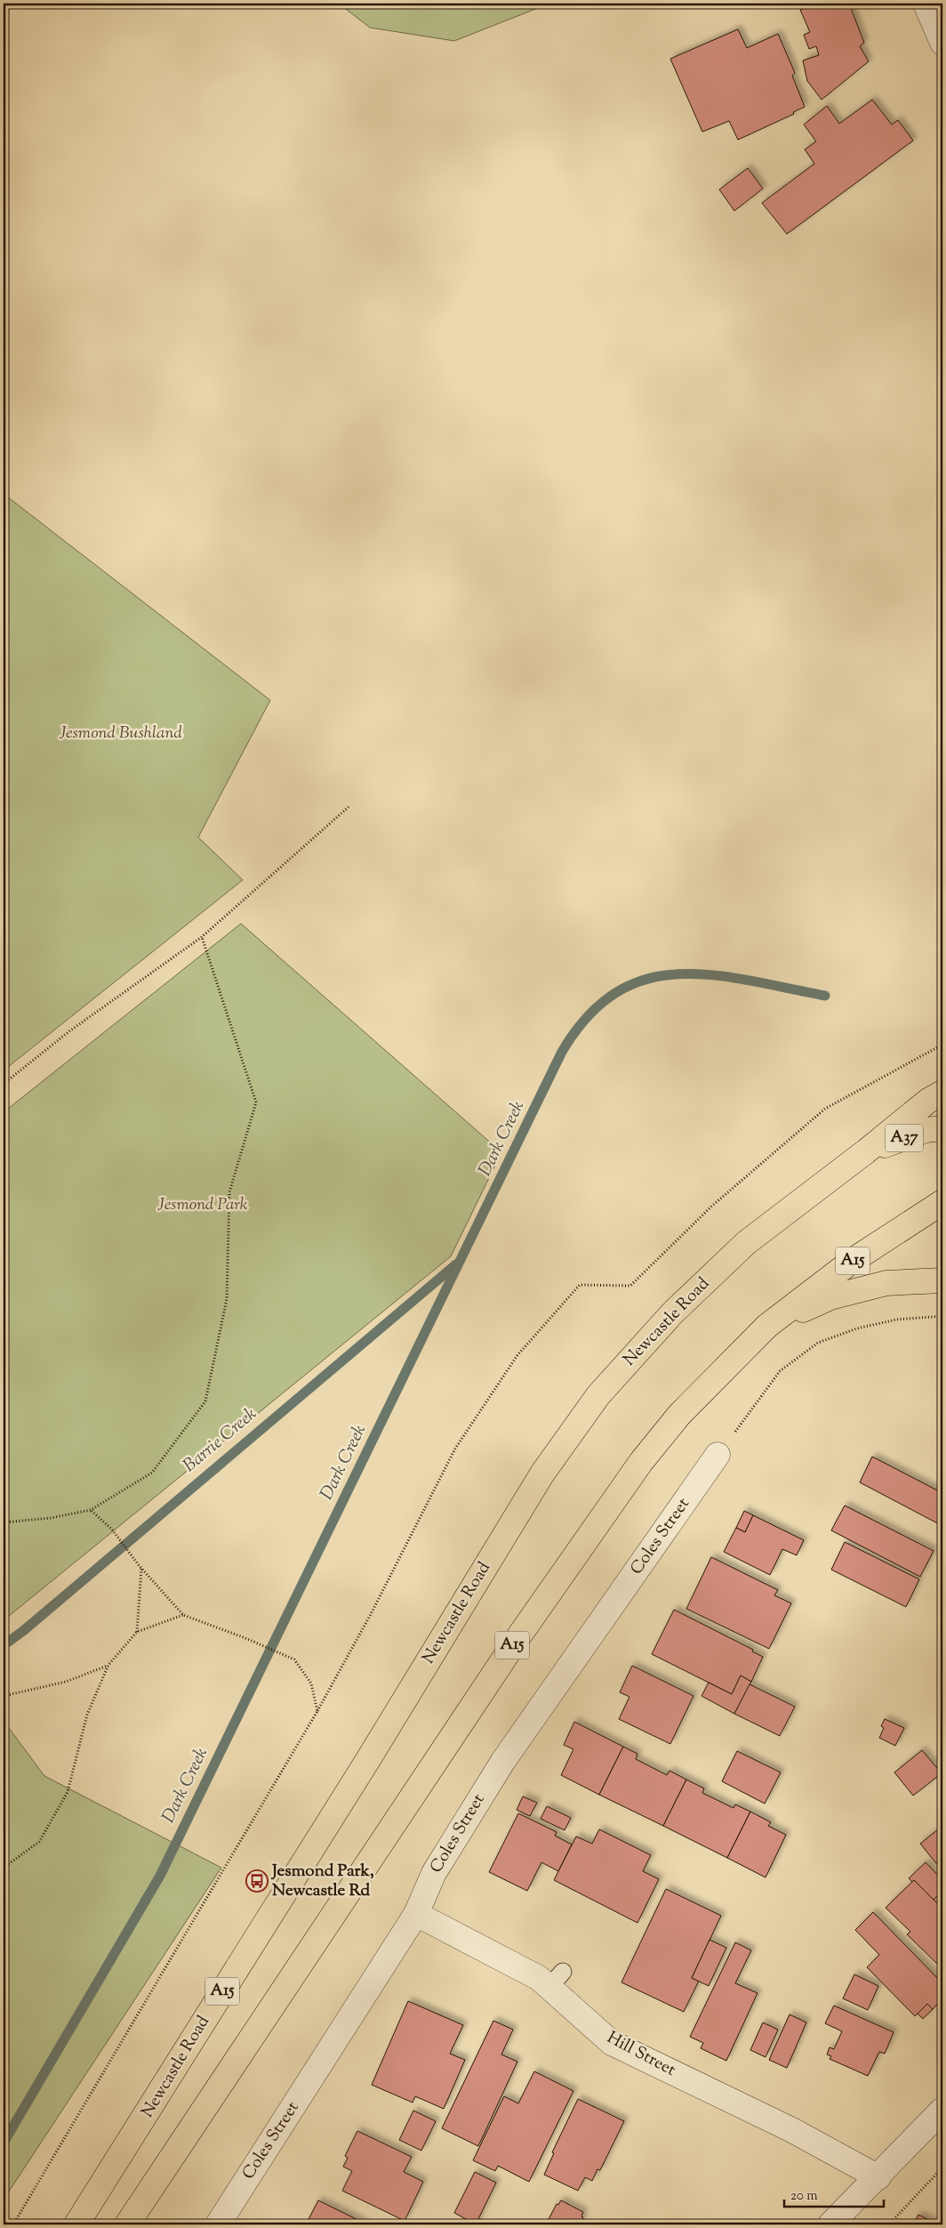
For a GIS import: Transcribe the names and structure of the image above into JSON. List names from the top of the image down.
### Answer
{
  "streets": {
    "highway": ["A37", "A15", "Newcastle Road"],
    "street": ["Coles Street", "Hill Street"]
  },
  "crossings": [
    ["A37", "Newcastle Road"],
    ["Coles Street", "Hill Street"]
  ],
  "water": ["Dark Creek", "Barrie Creek"],
  "parks": ["Jesmond Bushland", "Jesmond Park"],
  "places": {
    "bus stop": ["Jesmond Park, Newcastle Rd"]
  },
  "scale_bar": "20 m"
}
